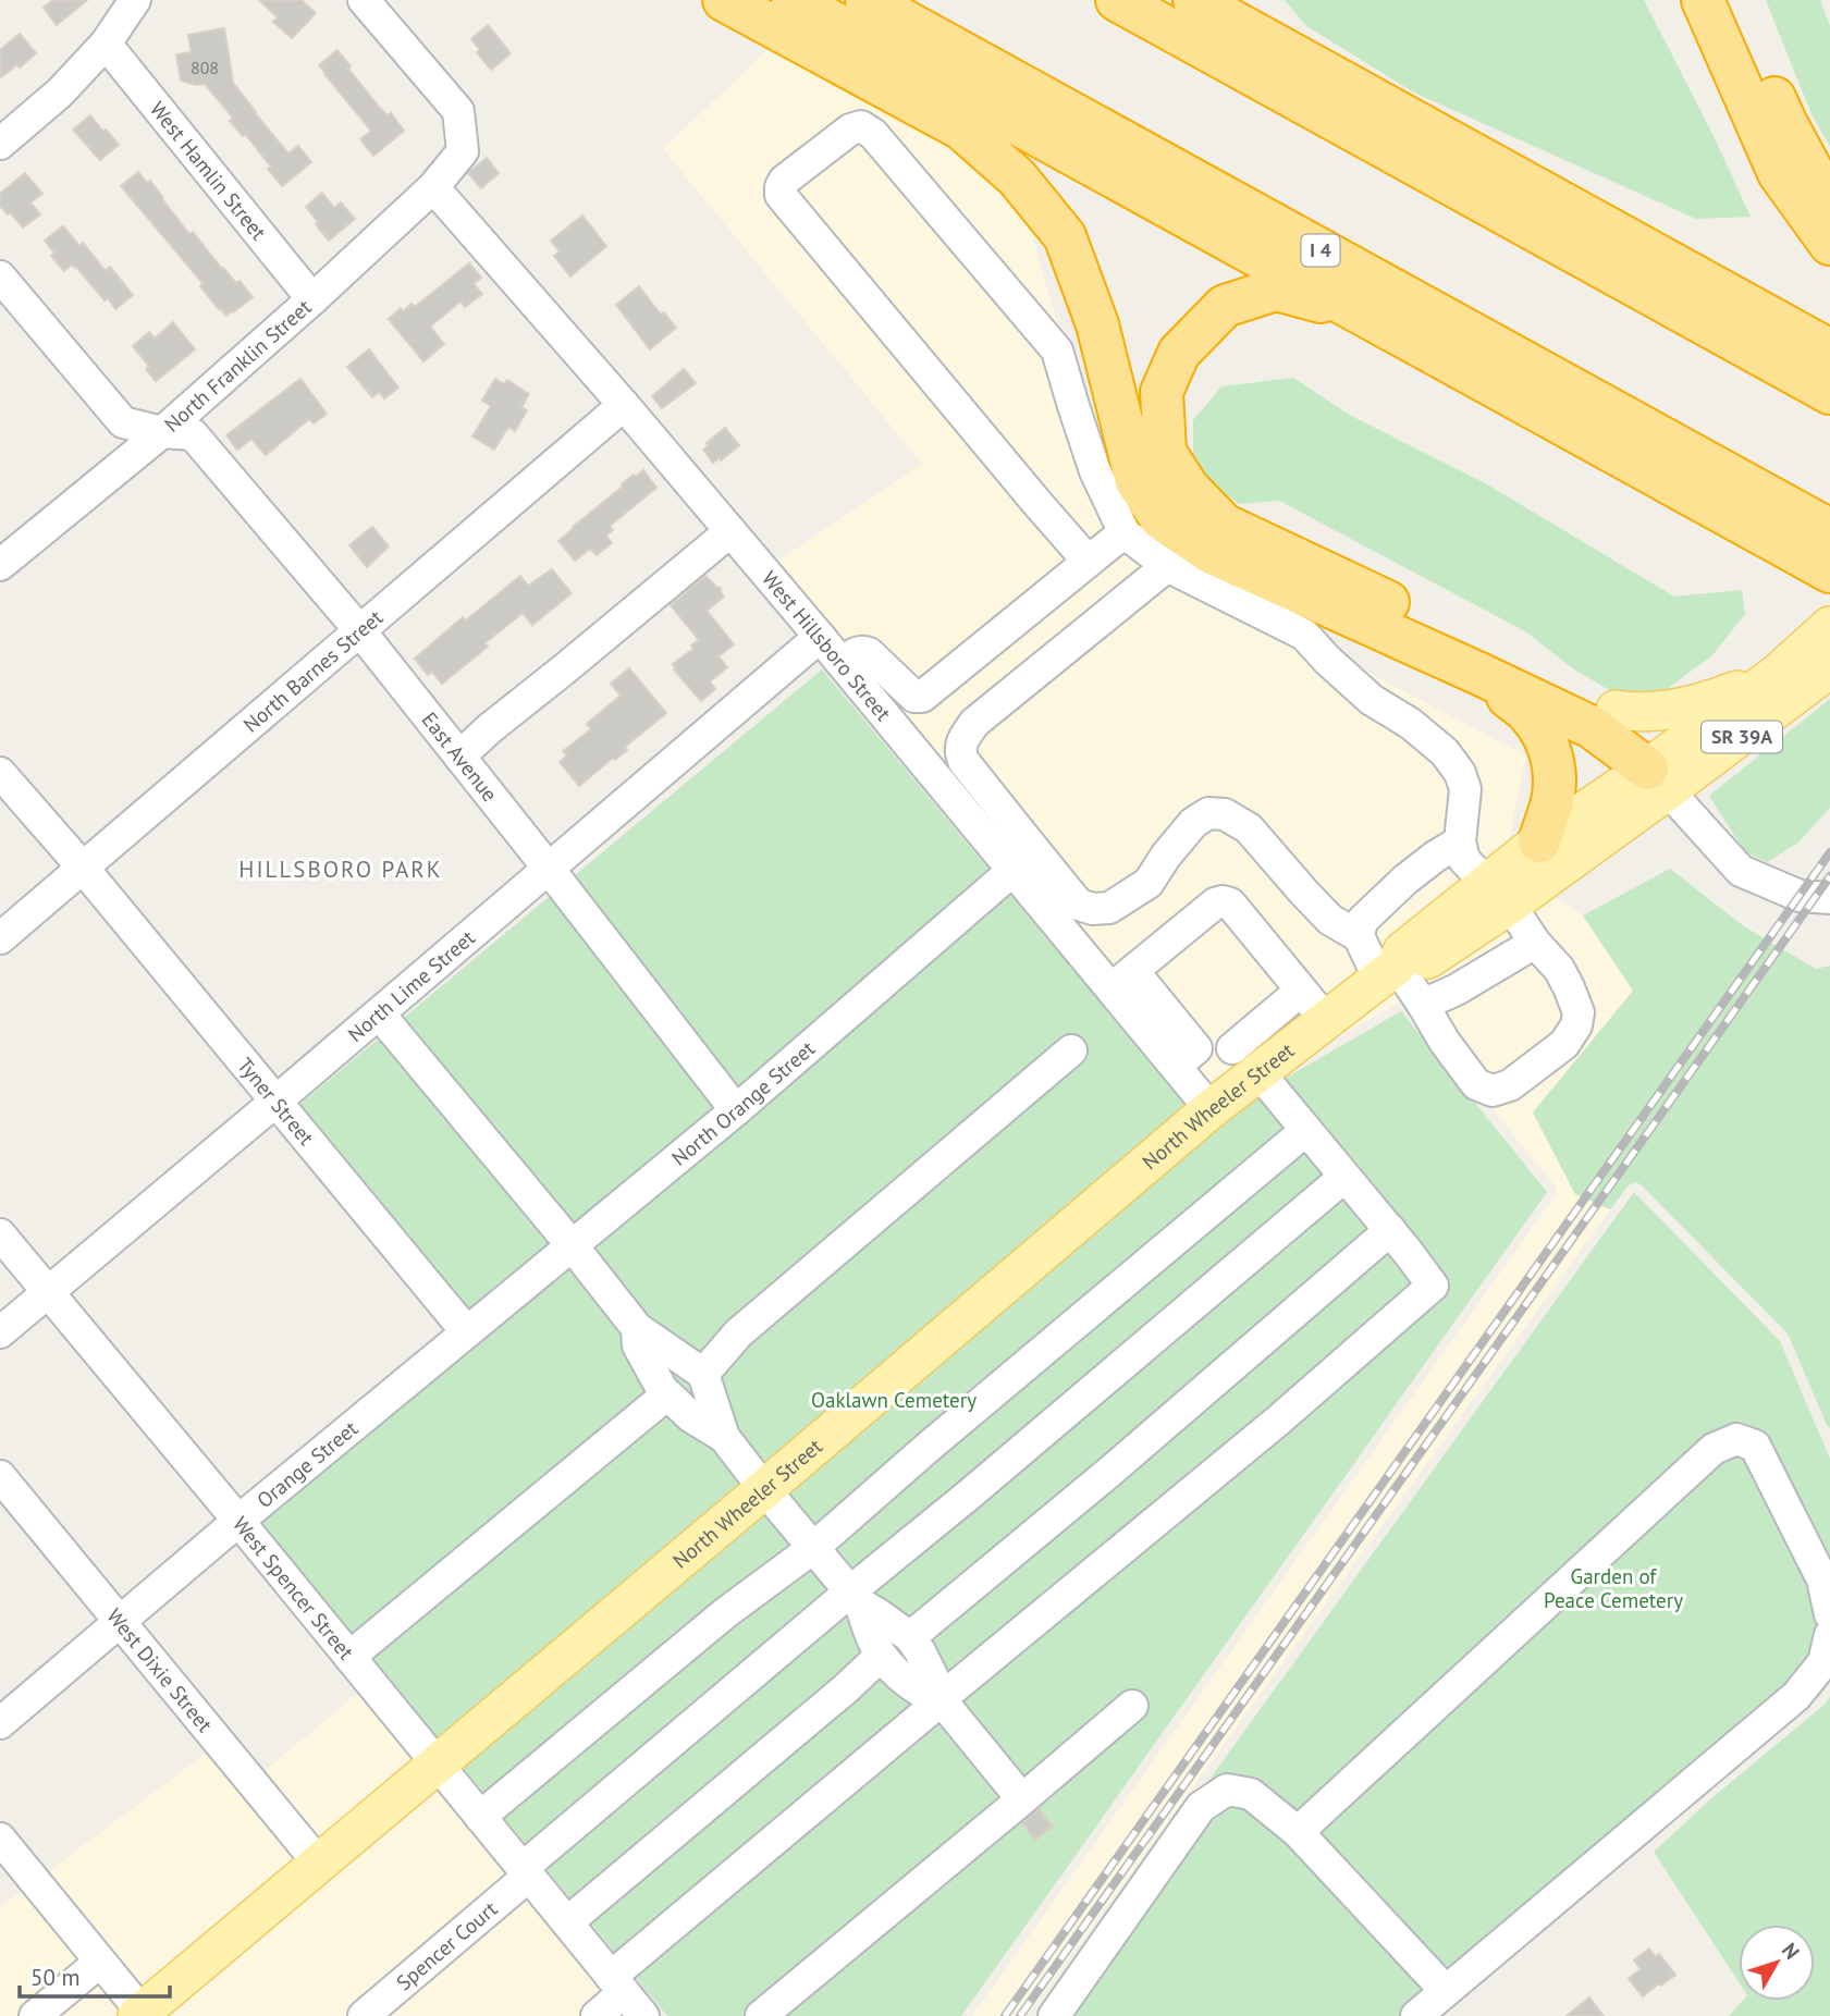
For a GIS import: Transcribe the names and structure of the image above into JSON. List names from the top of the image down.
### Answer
{
  "streets": {
    "highway": ["I 4"],
    "main road": ["SR 39A", "North Wheeler Street"],
    "street": [
      "West Hamlin Street",
      "North Franklin Street",
      "West Hillsboro Street",
      "North Barnes Street",
      "East Avenue",
      "North Lime Street",
      "Tyner Street",
      "North Orange Street",
      "Orange Street",
      "West Spencer Street",
      "West Dixie Street",
      "Spencer Court"
    ]
  },
  "crossings": [
    ["West Hamlin Street", "North Franklin Street"],
    ["North Franklin Street", "West Hillsboro Street"],
    ["North Franklin Street", "East Avenue"],
    ["West Hillsboro Street", "North Barnes Street"],
    ["West Hillsboro Street", "North Lime Street"],
    ["West Hillsboro Street", "North Orange Street"],
    ["West Hillsboro Street", "North Wheeler Street"],
    ["North Barnes Street", "East Avenue"],
    ["North Barnes Street", "Tyner Street"],
    ["East Avenue", "North Lime Street"],
    ["East Avenue", "North Orange Street"],
    ["North Lime Street", "Tyner Street"],
    ["North Lime Street", "West Spencer Street"],
    ["Tyner Street", "North Orange Street"],
    ["Tyner Street", "Orange Street"],
    ["North Orange Street", "Orange Street"],
    ["North Wheeler Street", "West Spencer Street"],
    ["North Wheeler Street", "West Dixie Street"],
    ["Orange Street", "West Spencer Street"],
    ["Orange Street", "West Dixie Street"],
    ["West Spencer Street", "Spencer Court"]
  ],
  "districts": ["HILLSBORO PARK"],
  "parks": ["Oaklawn Cemetery", "Garden of Peace Cemetery"],
  "house_numbers": ["808"],
  "scale_bar": "50 m",
  "north": "top right"
}
